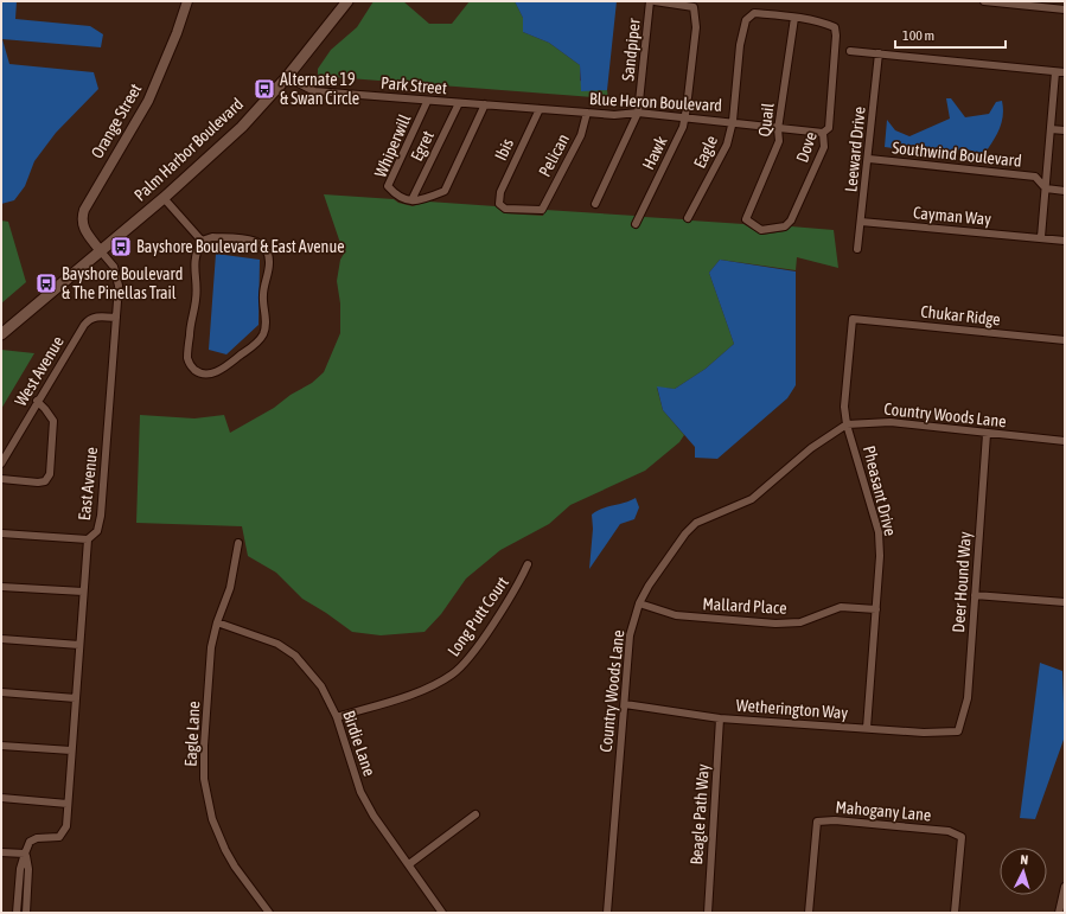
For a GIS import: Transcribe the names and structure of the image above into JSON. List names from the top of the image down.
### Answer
{
  "streets": {
    "main road": ["Palm Harbor Boulevard"],
    "street": [
      "Sandpiper",
      "Park Street",
      "Blue Heron Boulevard",
      "Quail",
      "Orange Street",
      "Whiperwill",
      "Egret",
      "Dove",
      "Ibis",
      "Leeward Drive",
      "Eagle",
      "Hawk",
      "Southwind Boulevard",
      "Pelican",
      "Cayman Way",
      "Chukar Ridge",
      "West Avenue",
      "Country Woods Lane",
      "East Avenue",
      "Pheasant Drive",
      "Deer Hound Way",
      "Mallard Place",
      "Long Putt Court",
      "Wetherington Way",
      "Eagle Lane",
      "Birdie Lane",
      "Mahogany Lane",
      "Beagle Path Way"
    ]
  },
  "crossings": [
    ["Sandpiper", "Blue Heron Boulevard"],
    ["Park Street", "Blue Heron Boulevard"],
    ["Park Street", "Whiperwill"],
    ["Park Street", "Egret"],
    ["Park Street", "Palm Harbor Boulevard"],
    ["Blue Heron Boulevard", "Quail"],
    ["Blue Heron Boulevard", "Dove"],
    ["Blue Heron Boulevard", "Ibis"],
    ["Blue Heron Boulevard", "Eagle"],
    ["Blue Heron Boulevard", "Hawk"],
    ["Blue Heron Boulevard", "Pelican"],
    ["Quail", "Dove"],
    ["Quail", "Eagle"],
    ["Orange Street", "Palm Harbor Boulevard"],
    ["Orange Street", "East Avenue"],
    ["Whiperwill", "Egret"],
    ["Dove", "Eagle"],
    ["Palm Harbor Boulevard", "East Avenue"],
    ["Ibis", "Pelican"],
    ["Leeward Drive", "Southwind Boulevard"],
    ["Leeward Drive", "Cayman Way"],
    ["Chukar Ridge", "Pheasant Drive"],
    ["West Avenue", "East Avenue"],
    ["Country Woods Lane", "Pheasant Drive"],
    ["Country Woods Lane", "Deer Hound Way"],
    ["Country Woods Lane", "Mallard Place"],
    ["Country Woods Lane", "Wetherington Way"],
    ["Pheasant Drive", "Mallard Place"],
    ["Pheasant Drive", "Wetherington Way"],
    ["Deer Hound Way", "Wetherington Way"],
    ["Long Putt Court", "Birdie Lane"],
    ["Wetherington Way", "Beagle Path Way"],
    ["Eagle Lane", "Birdie Lane"]
  ],
  "places": {
    "bus stop": ["Alternate 19 & Swan Circle", "Bayshore Boulevard & East Avenue", "Bayshore Boulevard & The Pinellas Trail"]
  },
  "scale_bar": "100 m",
  "north": "top"
}
